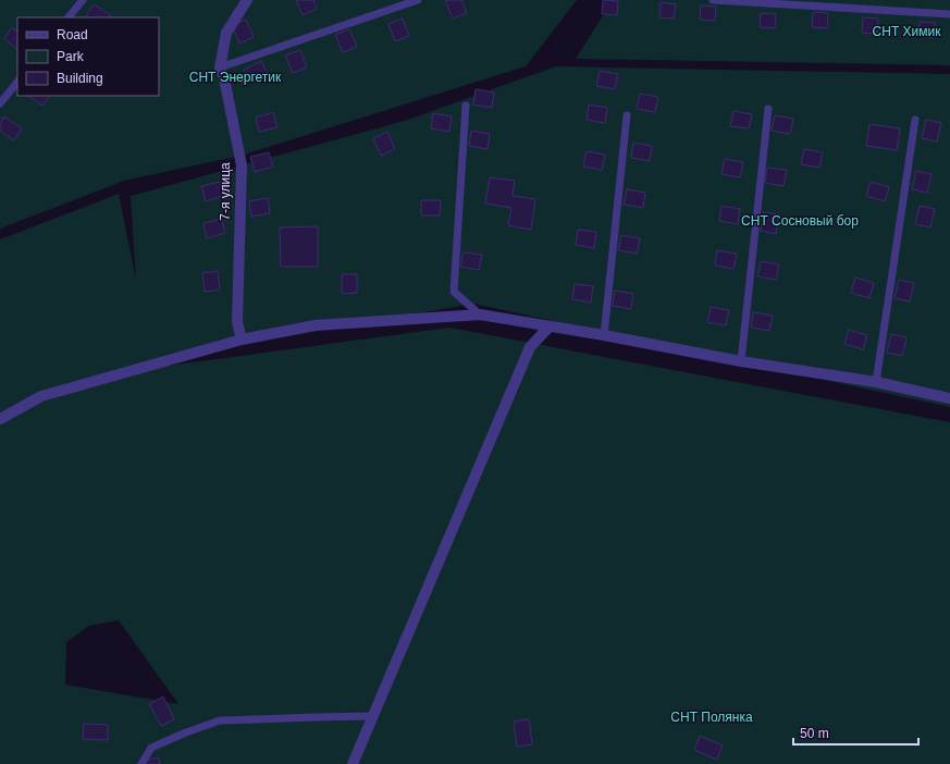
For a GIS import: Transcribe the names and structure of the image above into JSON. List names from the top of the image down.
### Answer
{
  "streets": {
    "street": ["7-я улица"]
  },
  "parks": [
    "СНТ Химик",
    "СНТ Энергетик",
    "СНТ Сосновый бор",
    "СНТ Полянка"
  ],
  "legend": ["Road", "Park", "Building"],
  "scale_bar": "50 m"
}
